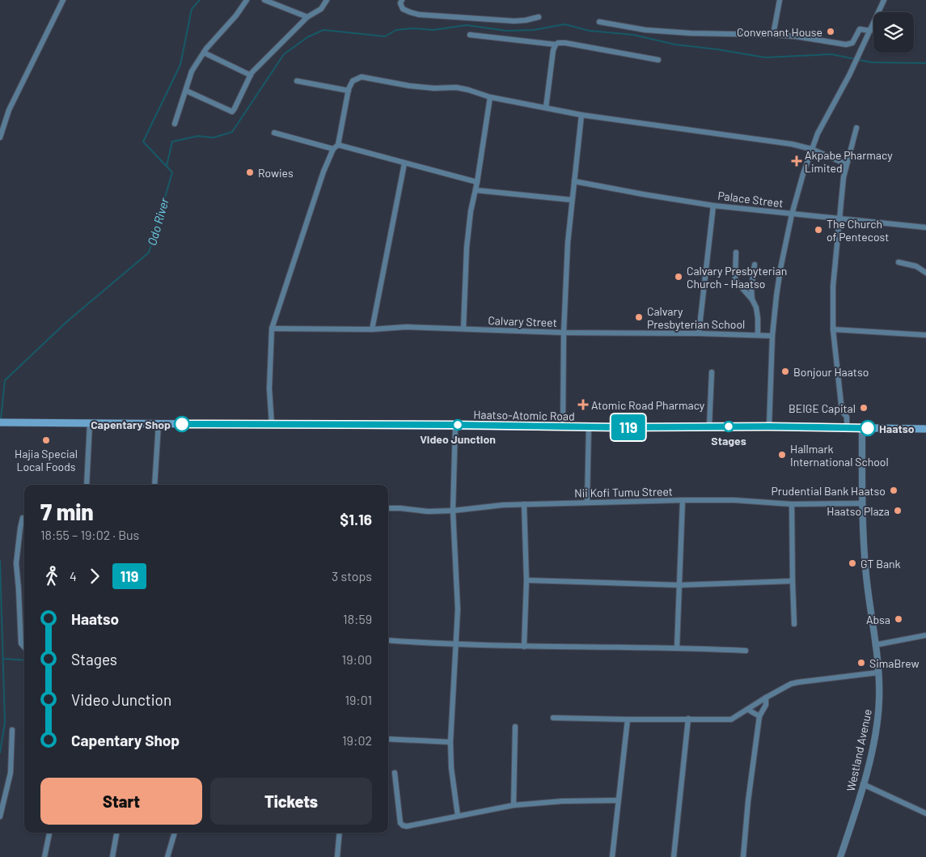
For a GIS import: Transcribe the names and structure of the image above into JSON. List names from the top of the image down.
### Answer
{
  "streets": {
    "main road": ["Haatso-Atomic Road"],
    "street": [
      "Palace Street",
      "Calvary Street",
      "Nii Kofi Tumu Street",
      "Westland Avenue"
    ]
  },
  "crossings": [
    ["Haatso-Atomic Road", "Westland Avenue"],
    ["Nii Kofi Tumu Street", "Westland Avenue"]
  ],
  "water": ["Odo River"],
  "places": {
    "other": [
      "Convenant House",
      "Rowies",
      "The Church of Pentecost",
      "Calvary Presbyterian Church - Haatso",
      "Calvary Presbyterian School",
      "Bonjour Haatso",
      "BEIGE Capital",
      "Capentary Shop",
      "Video Junction",
      "Stages",
      "Haatso",
      "Hajia Special Local Foods",
      "Hallmark International School",
      "Prudential Bank Haatso",
      "Haatso Plaza",
      "GT Bank",
      "Absa",
      "SimaBrew"
    ],
    "health": ["Akpabe Pharmacy Limited", "Atomic Road Pharmacy"]
  },
  "lines": ["bus line 119"],
  "page": {
    "on_map": "119",
    "heading": ["7 min", "18:55 – 19:02 · Bus", "$1.16"],
    "legs": ["4", "119", "3 stops"],
    "list": [
      {
        "name": "Haatso",
        "value": "18:59"
      },
      {
        "name": "Stages",
        "value": "19:00"
      },
      {
        "name": "Video Junction",
        "value": "19:01"
      },
      {
        "name": "Capentary Shop",
        "value": "19:02"
      }
    ],
    "buttons": ["Start", "Tickets"]
  }
}
